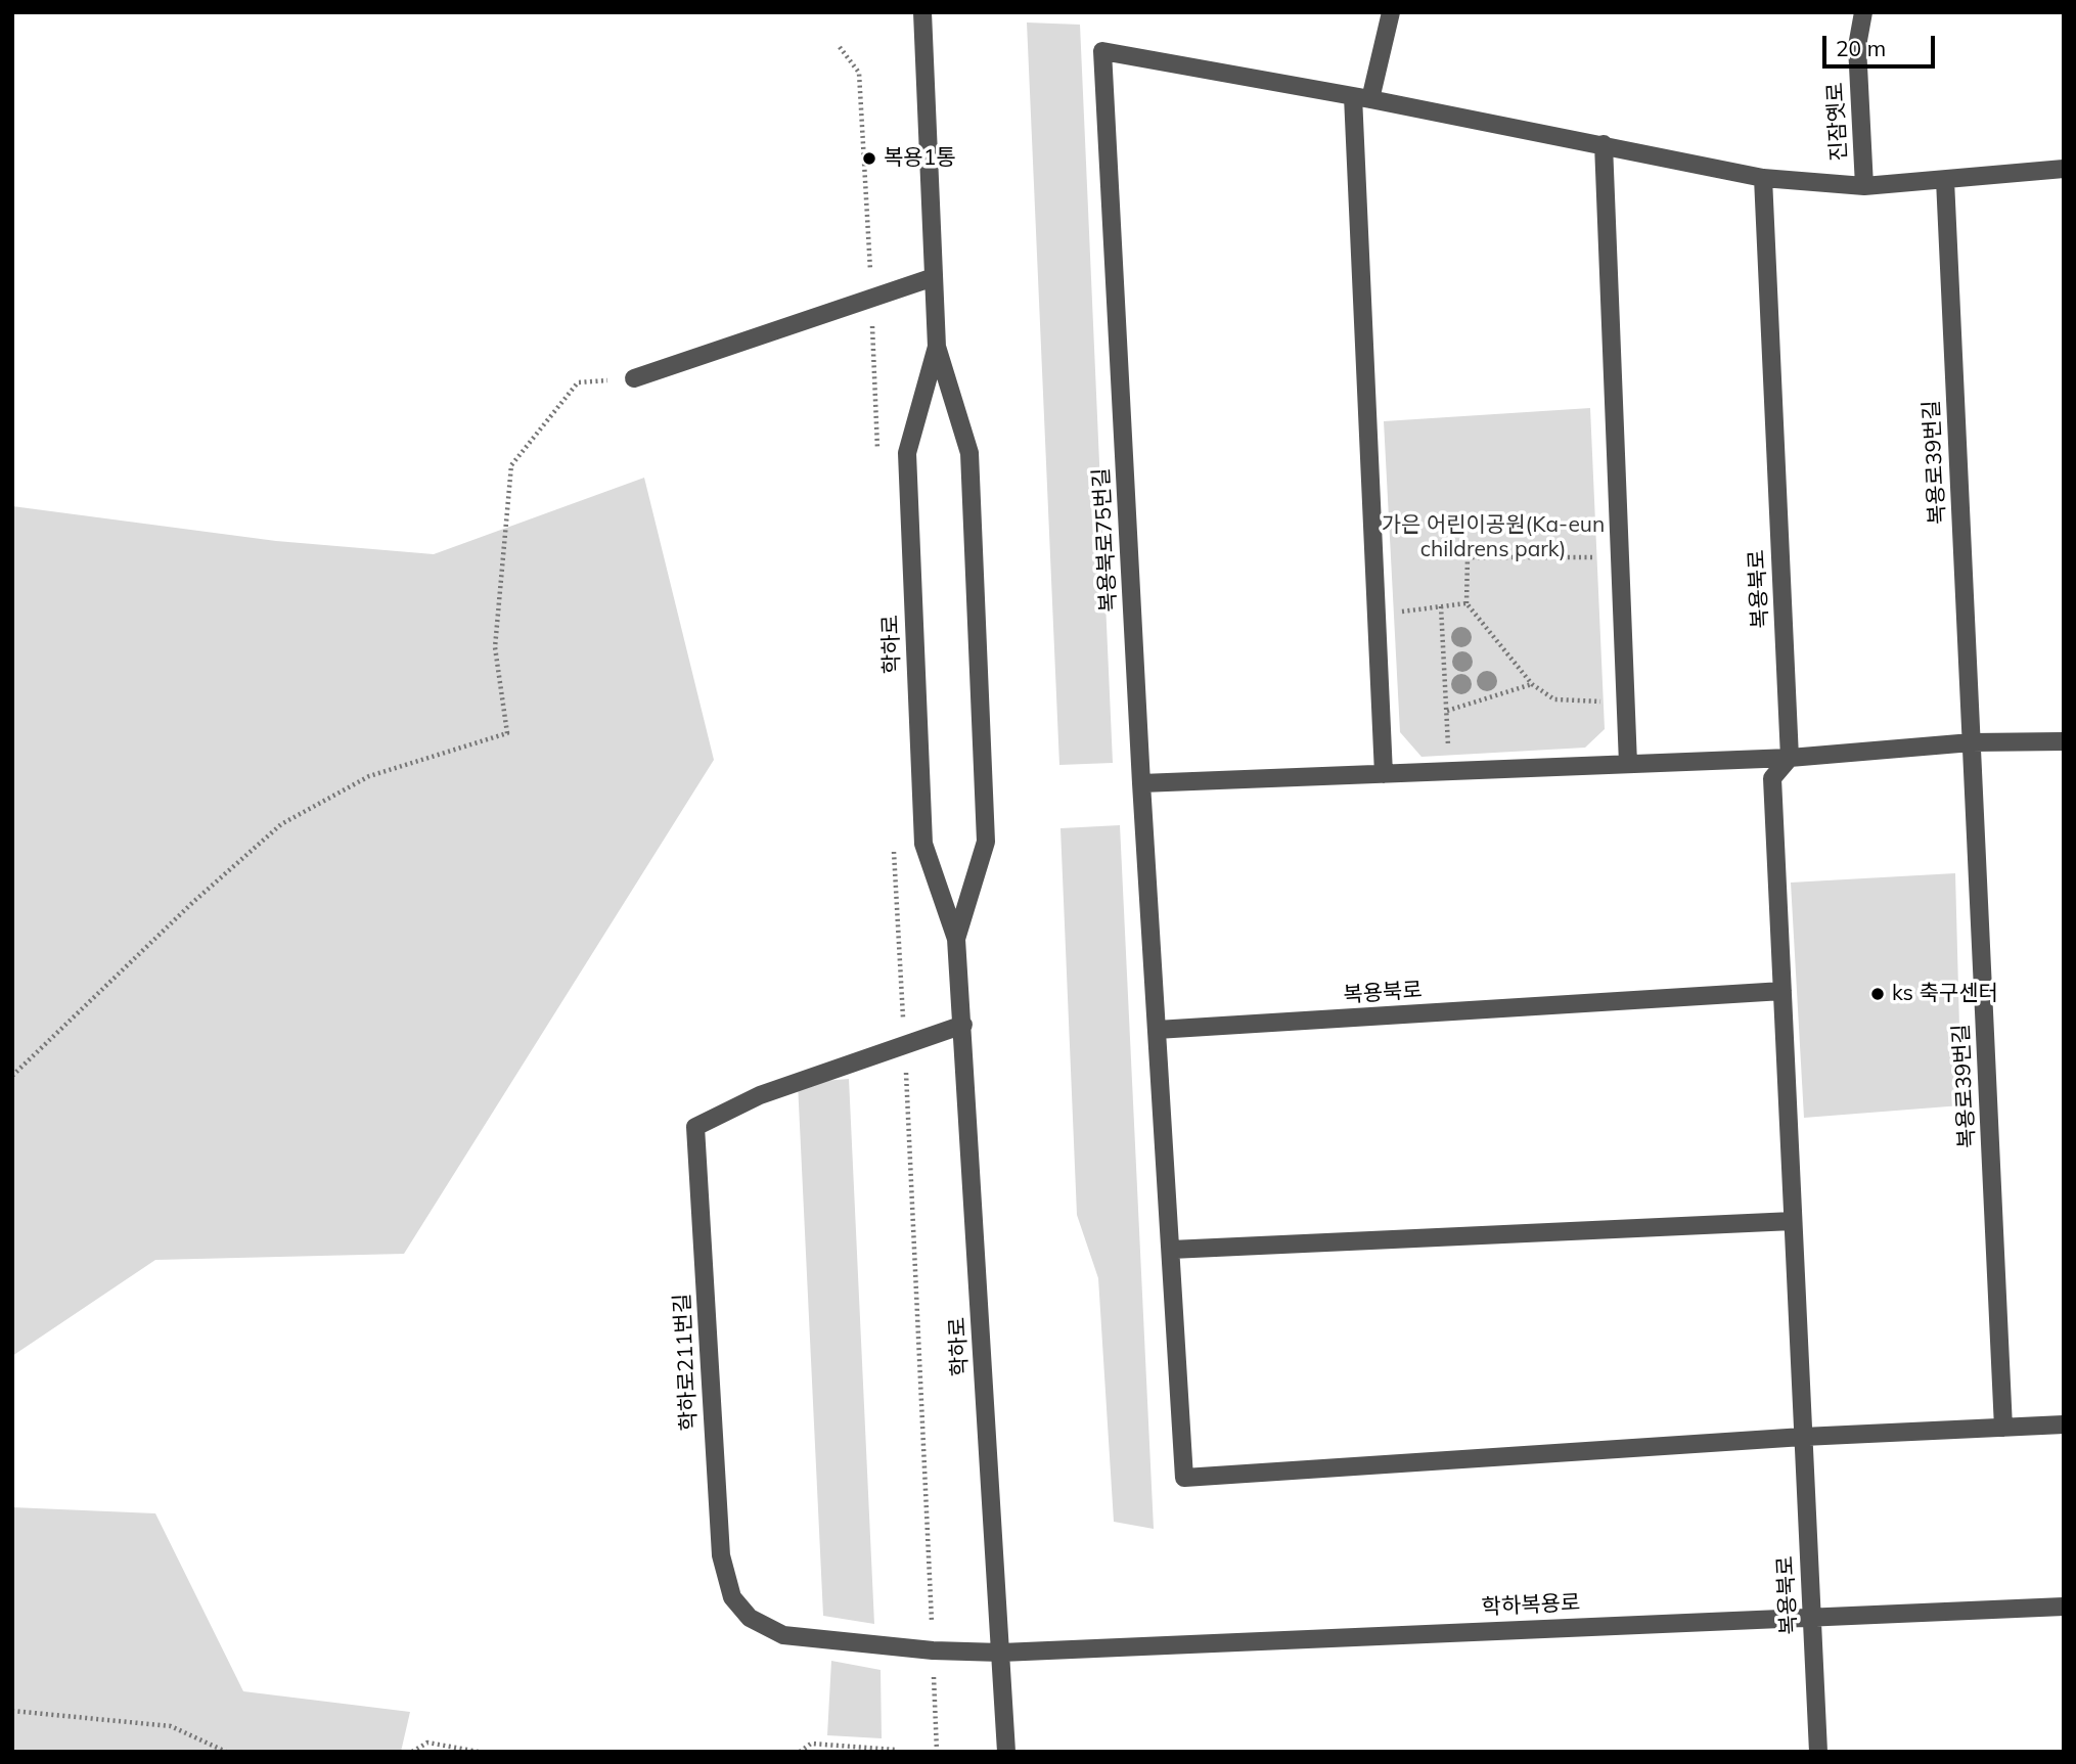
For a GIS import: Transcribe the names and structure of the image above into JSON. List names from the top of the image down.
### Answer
{
  "streets": {
    "street": [
      "진잠옛로",
      "복용로39번길",
      "복용북로75번길",
      "복용북로",
      "학하로",
      "학하로211번길",
      "학하복용로"
    ]
  },
  "crossings": [
    ["복용북로75번길", "복용북로"],
    ["복용북로", "학하복용로"],
    ["학하로", "학하로211번길"],
    ["학하로", "학하복용로"],
    ["학하로211번길", "학하복용로"]
  ],
  "parks": ["가은 어린이공원(Ka-eun childrens park)"],
  "places": ["복용1통", "ks 축구센터"],
  "scale_bar": "20 m"
}
